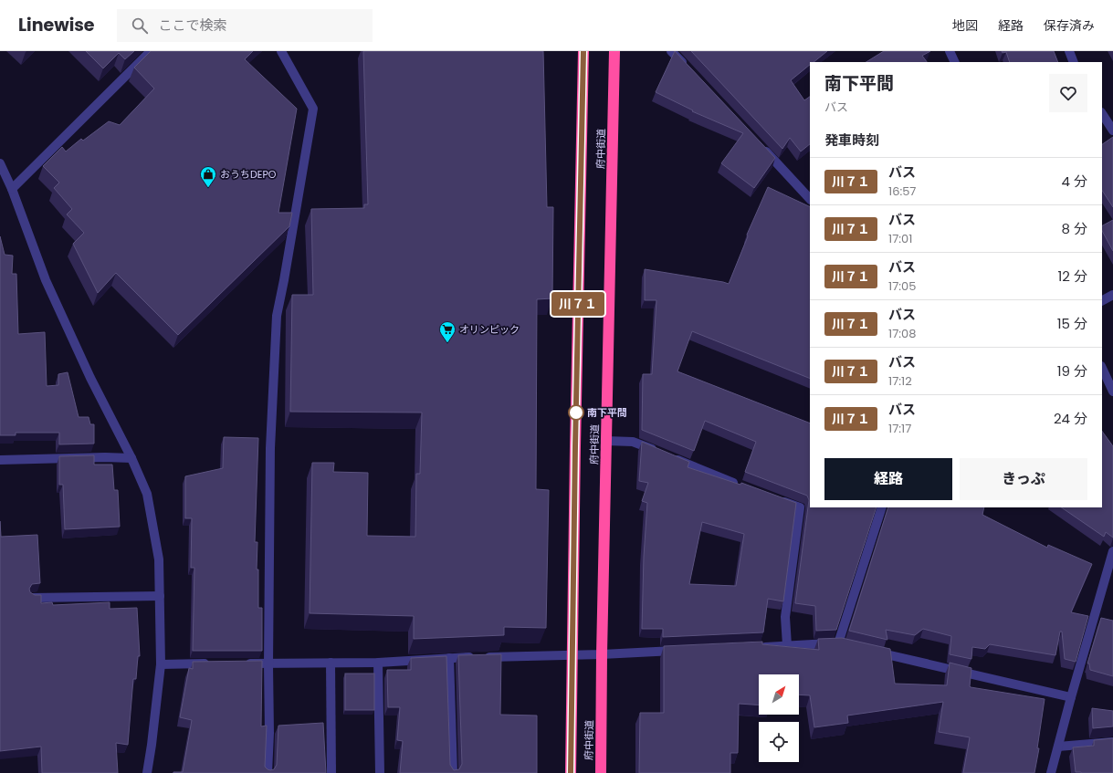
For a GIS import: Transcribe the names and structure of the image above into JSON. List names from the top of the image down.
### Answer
{
  "streets": {
    "highway": ["府中街道"]
  },
  "places": {
    "shop": ["おうちDEPO"],
    "supermarket": ["オリンピック"],
    "other": ["南下平間"]
  },
  "lines": ["bus line 川７１"],
  "north": "top right",
  "page": {
    "header": "Linewise",
    "search": "ここで検索",
    "nav": ["地図", "経路", "保存済み"],
    "on_map": "川７１",
    "heading": [
      ["南下平間", "バス"],
      "発車時刻"
    ],
    "list": [
      {
        "mark": "川７１",
        "name": "バス",
        "note": "16:57",
        "value": "4 分"
      },
      {
        "mark": "川７１",
        "name": "バス",
        "note": "17:01",
        "value": "8 分"
      },
      {
        "mark": "川７１",
        "name": "バス",
        "note": "17:05",
        "value": "12 分"
      },
      {
        "mark": "川７１",
        "name": "バス",
        "note": "17:08",
        "value": "15 分"
      },
      {
        "mark": "川７１",
        "name": "バス",
        "note": "17:12",
        "value": "19 分"
      },
      {
        "mark": "川７１",
        "name": "バス",
        "note": "17:17",
        "value": "24 分"
      }
    ],
    "buttons": ["経路", "きっぷ"]
  }
}
